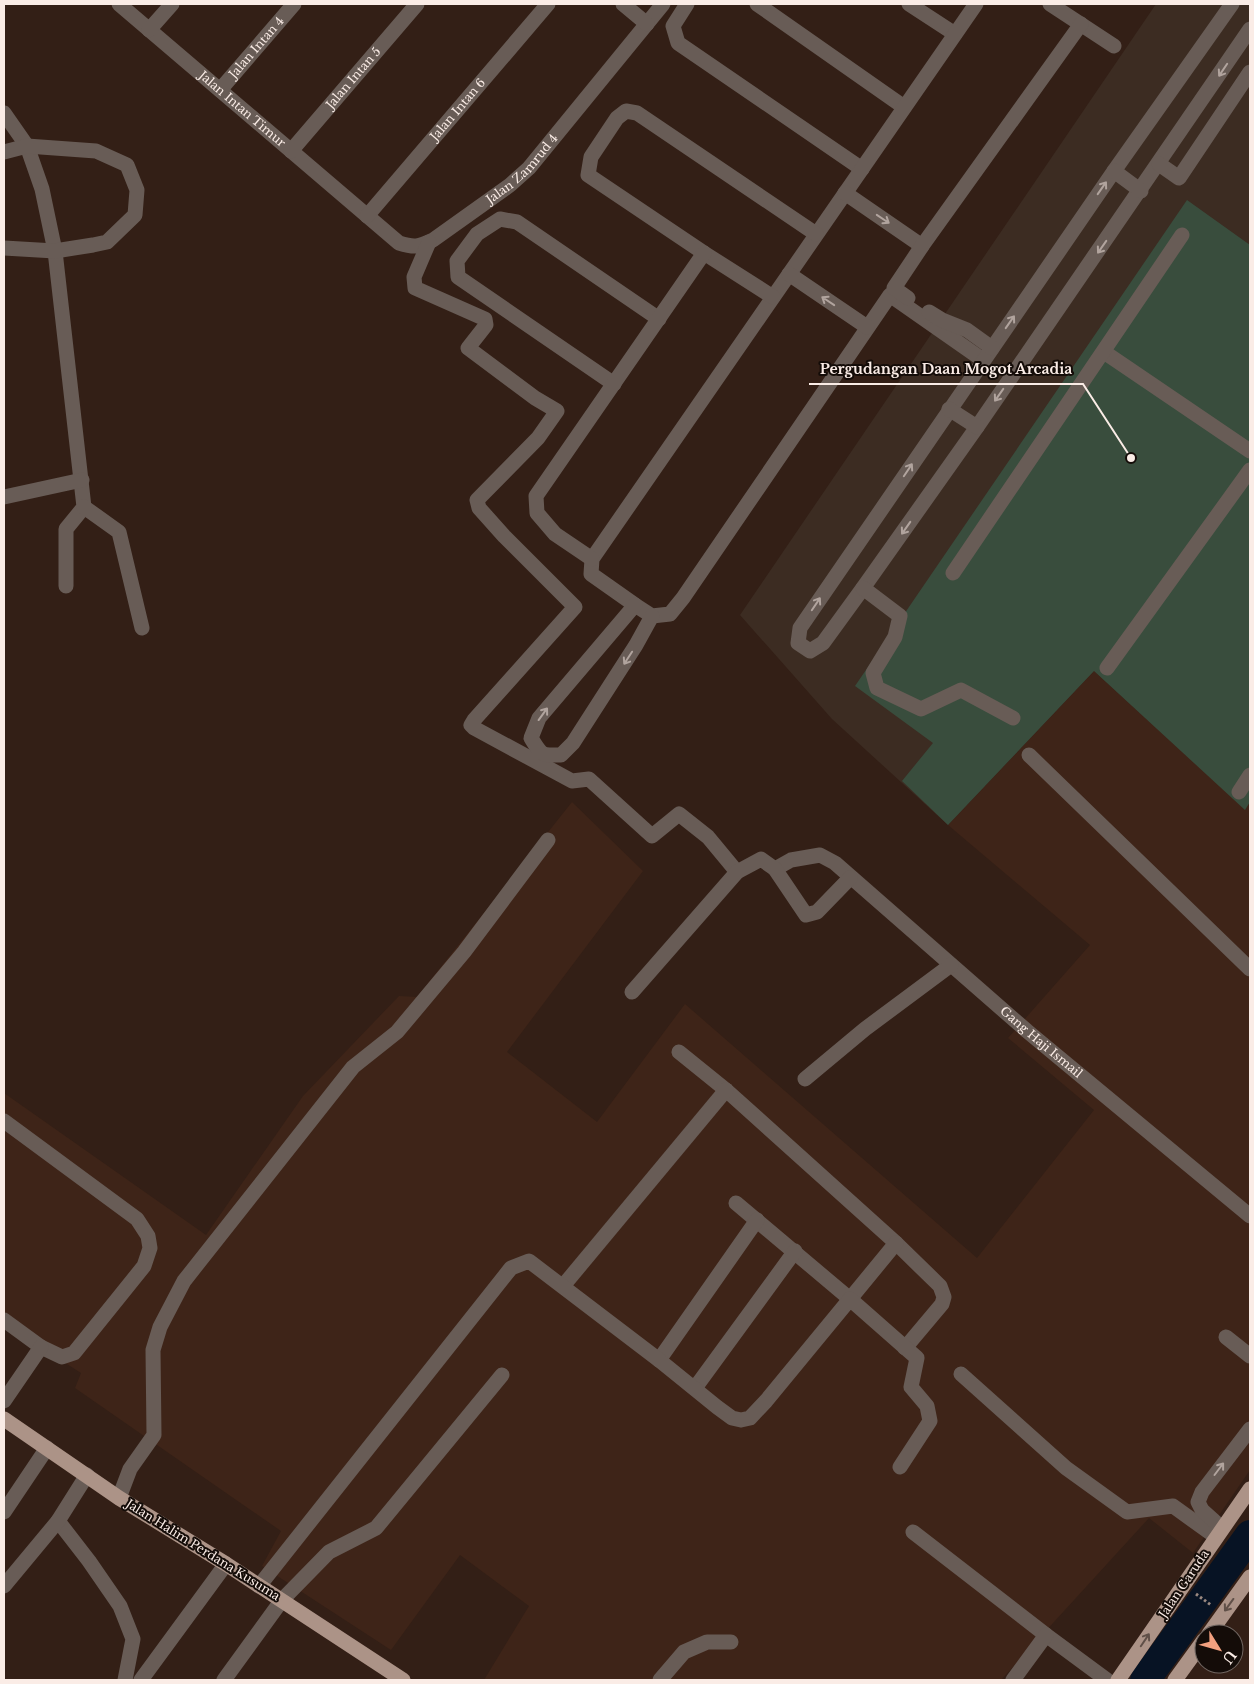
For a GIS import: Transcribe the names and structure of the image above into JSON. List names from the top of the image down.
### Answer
{
  "streets": {
    "main road": ["Jalan Halim Perdana Kusuma", "Jalan Garuda"],
    "street": [
      "Jalan Intan 4",
      "Jalan Intan 5",
      "Jalan Intan Timur",
      "Jalan Intan 6",
      "Jalan Zamrud 4",
      "Gang Haji Ismail"
    ]
  },
  "crossings": [
    ["Jalan Intan 4", "Jalan Intan Timur"],
    ["Jalan Intan 5", "Jalan Intan Timur"],
    ["Jalan Intan Timur", "Jalan Intan 6"],
    ["Jalan Intan Timur", "Jalan Zamrud 4"],
    ["Jalan Intan 6", "Jalan Zamrud 4"]
  ],
  "places": ["Pergudangan Daan Mogot Arcadia"],
  "north": "bottom right"
}
